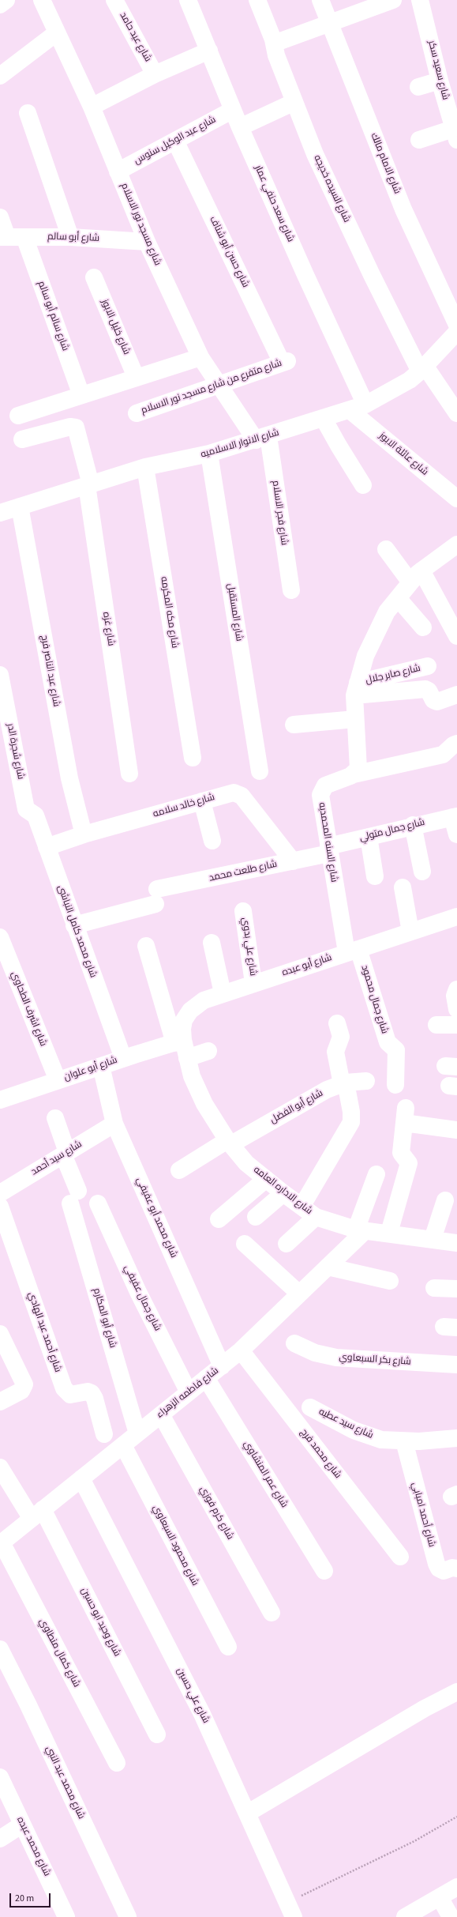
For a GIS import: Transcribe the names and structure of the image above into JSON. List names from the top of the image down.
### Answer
{
  "streets": {
    "street": [
      "شارع عيد حامد",
      "شارع سعيد سكر",
      "شارع عبد الوكيل سنوس",
      "شارع الامام مالك",
      "شارع السيده خديجه",
      "شارع سعد حنفي عمار",
      "شارع مسجد نور الاسلام",
      "شارع أبو سالم",
      "شارع حسن أبو شناف",
      "شارع سالم أبو سالم",
      "شارع خليل الابوز",
      "شارع متفرع من شارع مسجد نور الاسلام",
      "شارع الانوار الاسلاميه",
      "شارع عائلة الابوز",
      "شارع فجر الاسلام",
      "شارع مكه المكرمه",
      "شارع المستقبل",
      "شارع غزه",
      "شارع عبد الناصر فرج",
      "شارع صابر جلال",
      "شارع شجرة الدر",
      "شارع خالد سلامه",
      "شارع جمال متولي",
      "شارع السنه المحمديه",
      "شارع طلعت محمد",
      "شارع محمد كامل النباشى",
      "شارع علي بدوي",
      "شارع أبو عبده",
      "شارع جمال محمود",
      "شارع اشرف الطحاوي",
      "شارع أبو علوان",
      "شارع أبو الفضل",
      "شارع سيد أحمد",
      "شارع الاداره العامه",
      "شارع محمد أبو عفيفي",
      "شارع جمال عفيفي",
      "شارع أبو المكارم",
      "شارع أحمد عبد الهادي",
      "شارع بكر السبعاوي",
      "شارع فاطمه الزهراء",
      "شارع سيد عطيه",
      "شارع محمد فرج",
      "شارع عمر المنشاوي",
      "شارع كرم فوزي",
      "شارع أحمد امبابي",
      "شارع محمود السبعاوي",
      "شارع وحيد ابو حسين",
      "شارع كمال منطاوي",
      "شارع علي حسين",
      "شارع محمد عبد النبي",
      "شارع محمد عبده"
    ]
  },
  "crossings": [
    ["شارع عبد الوكيل سنوس", "شارع سعد حنفي عمار"],
    ["شارع عبد الوكيل سنوس", "شارع مسجد نور الاسلام"],
    ["شارع عبد الوكيل سنوس", "شارع حسن أبو شناف"],
    ["شارع السيده خديجه", "شارع الانوار الاسلاميه"],
    ["شارع سعد حنفي عمار", "شارع الانوار الاسلاميه"],
    ["شارع سعد حنفي عمار", "شارع عائلة الابوز"],
    ["شارع مسجد نور الاسلام", "شارع أبو سالم"],
    ["شارع مسجد نور الاسلام", "شارع متفرع من شارع مسجد نور الاسلام"],
    ["شارع مسجد نور الاسلام", "شارع الانوار الاسلاميه"],
    ["شارع مسجد نور الاسلام", "شارع فجر الاسلام"],
    ["شارع أبو سالم", "شارع سالم أبو سالم"],
    ["شارع حسن أبو شناف", "شارع متفرع من شارع مسجد نور الاسلام"],
    ["شارع الانوار الاسلاميه", "شارع عائلة الابوز"],
    ["شارع الانوار الاسلاميه", "شارع فجر الاسلام"],
    ["شارع الانوار الاسلاميه", "شارع مكه المكرمه"],
    ["شارع الانوار الاسلاميه", "شارع المستقبل"],
    ["شارع الانوار الاسلاميه", "شارع غزه"],
    ["شارع الانوار الاسلاميه", "شارع عبد الناصر فرج"],
    ["شارع عبد الناصر فرج", "شارع خالد سلامه"],
    ["شارع شجرة الدر", "شارع محمد كامل النباشى"],
    ["شارع خالد سلامه", "شارع طلعت محمد"],
    ["شارع خالد سلامه", "شارع محمد كامل النباشى"],
    ["شارع جمال متولي", "شارع السنه المحمديه"],
    ["شارع جمال متولي", "شارع طلعت محمد"],
    ["شارع السنه المحمديه", "شارع طلعت محمد"],
    ["شارع السنه المحمديه", "شارع أبو عبده"],
    ["شارع السنه المحمديه", "شارع جمال محمود"],
    ["شارع طلعت محمد", "شارع محمد كامل النباشى"],
    ["شارع محمد كامل النباشى", "شارع أبو علوان"],
    ["شارع علي بدوي", "شارع أبو عبده"],
    ["شارع أبو عبده", "شارع جمال محمود"],
    ["شارع أبو عبده", "شارع أبو علوان"],
    ["شارع أبو عبده", "شارع الاداره العامه"],
    ["شارع اشرف الطحاوي", "شارع أبو علوان"],
    ["شارع أبو علوان", "شارع الاداره العامه"],
    ["شارع أبو علوان", "شارع محمد أبو عفيفي"],
    ["شارع أبو الفضل", "شارع الاداره العامه"],
    ["شارع سيد أحمد", "شارع محمد أبو عفيفي"],
    ["شارع سيد أحمد", "شارع أبو المكارم"],
    ["شارع الاداره العامه", "شارع فاطمه الزهراء"],
    ["شارع محمد أبو عفيفي", "شارع فاطمه الزهراء"],
    ["شارع جمال عفيفي", "شارع فاطمه الزهراء"],
    ["شارع أبو المكارم", "شارع فاطمه الزهراء"],
    ["شارع فاطمه الزهراء", "شارع محمد فرج"],
    ["شارع فاطمه الزهراء", "شارع عمر المنشاوي"],
    ["شارع فاطمه الزهراء", "شارع كرم فوزي"],
    ["شارع فاطمه الزهراء", "شارع محمود السبعاوي"],
    ["شارع فاطمه الزهراء", "شارع وحيد ابو حسين"],
    ["شارع فاطمه الزهراء", "شارع كمال منطاوي"],
    ["شارع فاطمه الزهراء", "شارع علي حسين"],
    ["شارع سيد عطيه", "شارع أحمد امبابي"]
  ],
  "scale_bar": "20 m"
}
